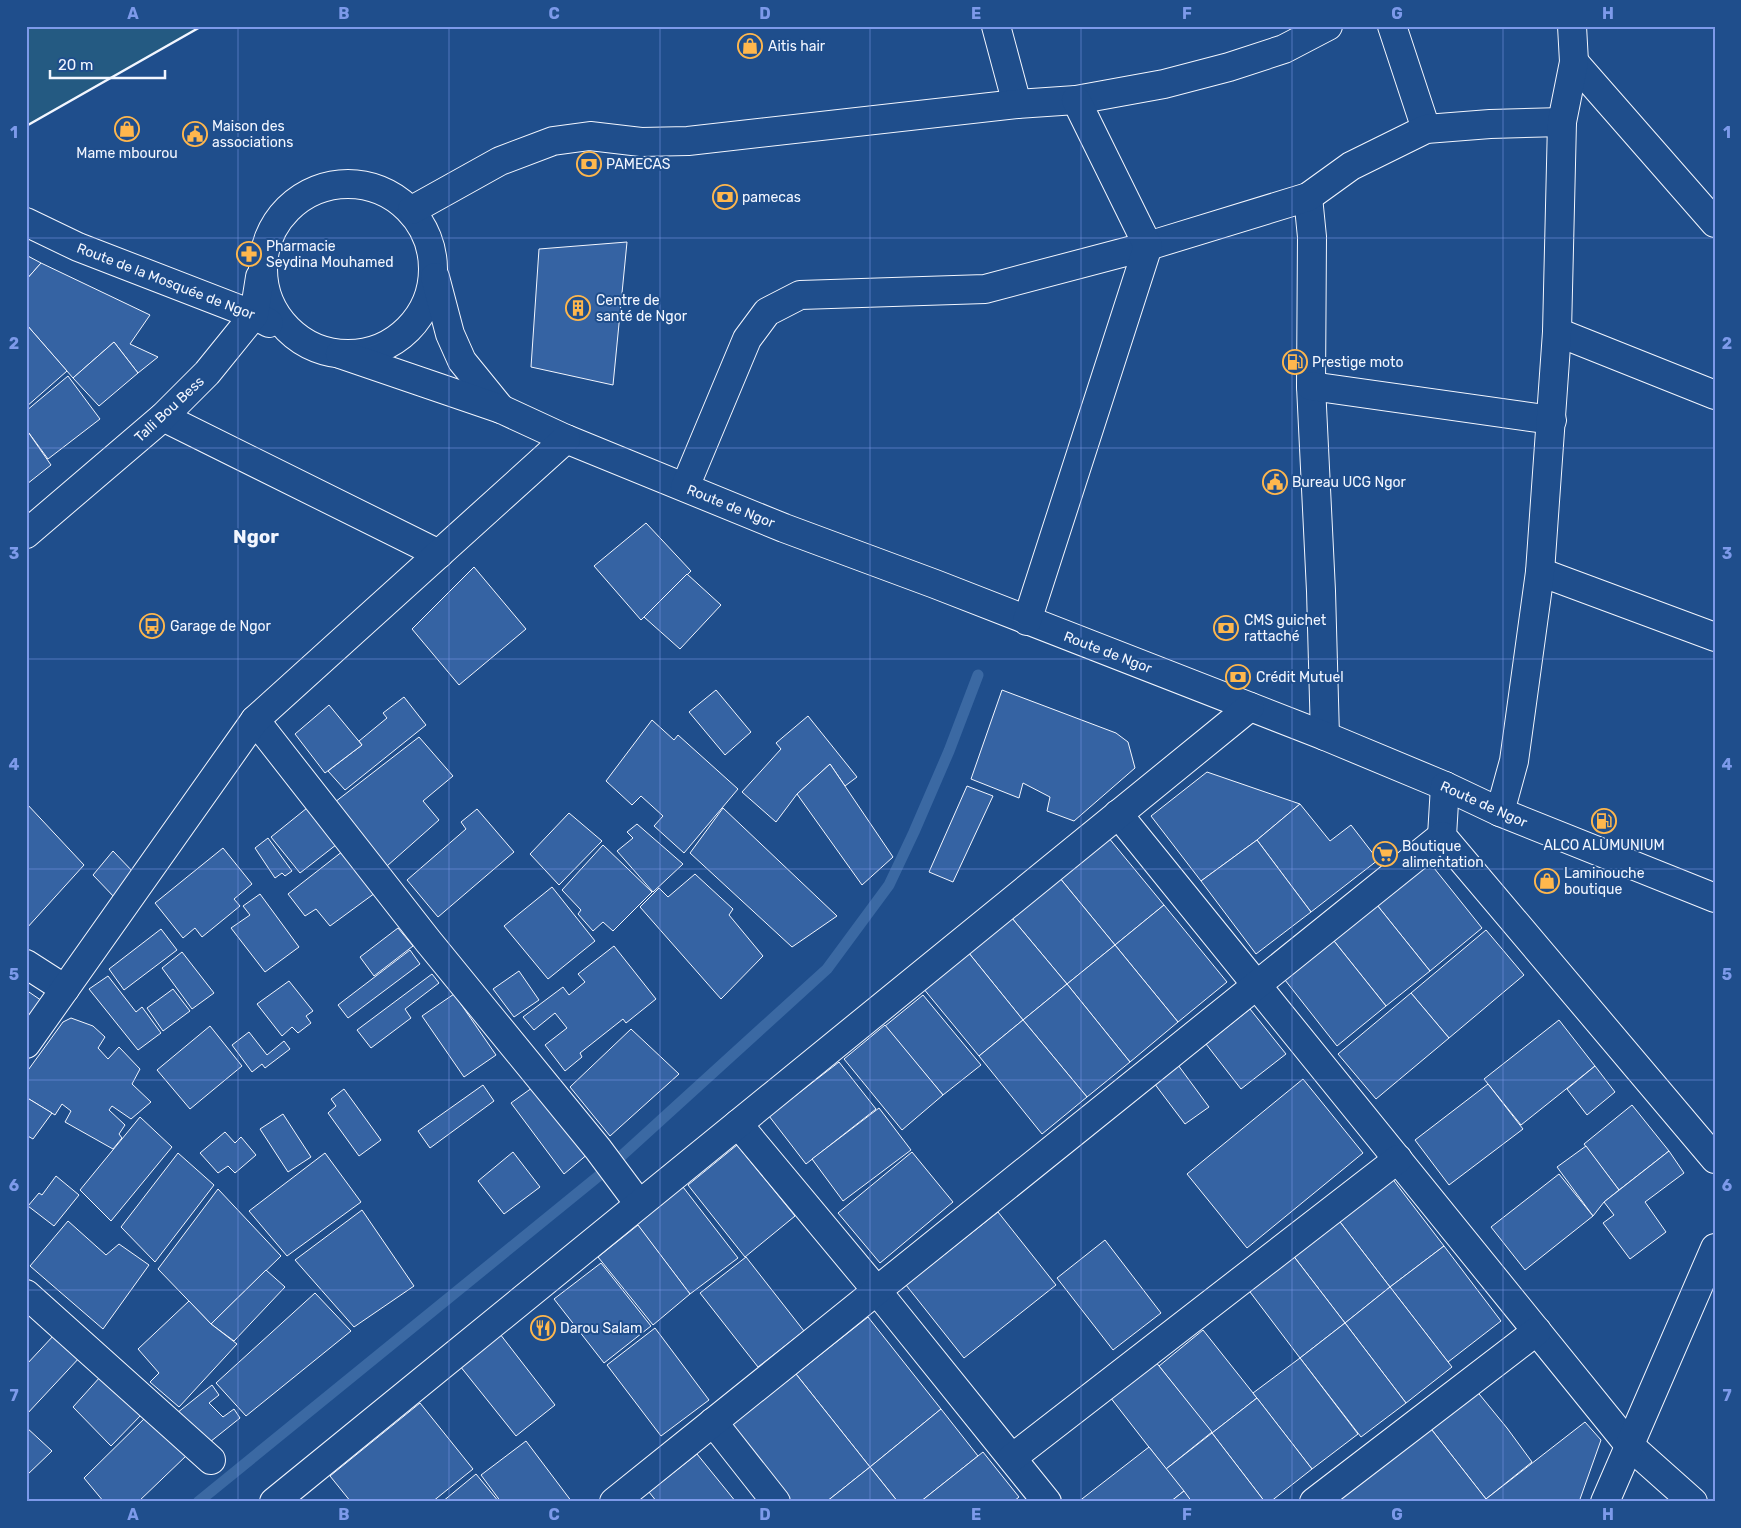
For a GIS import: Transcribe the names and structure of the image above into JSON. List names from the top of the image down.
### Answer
{
  "streets": {
    "street": ["Route de la Mosquée de Ngor", "Talli Bou Bess", "Route de Ngor"]
  },
  "crossings": [
    ["Route de la Mosquée de Ngor", "Talli Bou Bess"],
    ["Route de la Mosquée de Ngor", "Route de Ngor"],
    ["Talli Bou Bess", "Route de Ngor"]
  ],
  "districts": ["Ngor"],
  "places": {
    "shop": ["Aitis hair", "Mame mbourou", "Laminouche boutique"],
    "public building": ["Maison des associations", "Bureau UCG Ngor"],
    "bank": [
      "PAMECAS",
      "pamecas",
      "CMS guichet rattaché",
      "Crédit Mutuel"
    ],
    "pharmacy": ["Pharmacie Seydina Mouhamed"],
    "building": ["Centre de santé de Ngor"],
    "fuel station": ["Prestige moto", "ALCO ALUMUNIUM"],
    "bus stop": ["Garage de Ngor"],
    "supermarket": ["Boutique alimentation"],
    "restaurant": ["Darou Salam"]
  },
  "scale_bar": "20 m",
  "grid": {
    "columns": [
      "A",
      "B",
      "C",
      "D",
      "E",
      "F",
      "G",
      "H"
    ],
    "rows": [
      "1",
      "2",
      "3",
      "4",
      "5",
      "6",
      "7"
    ]
  }
}
